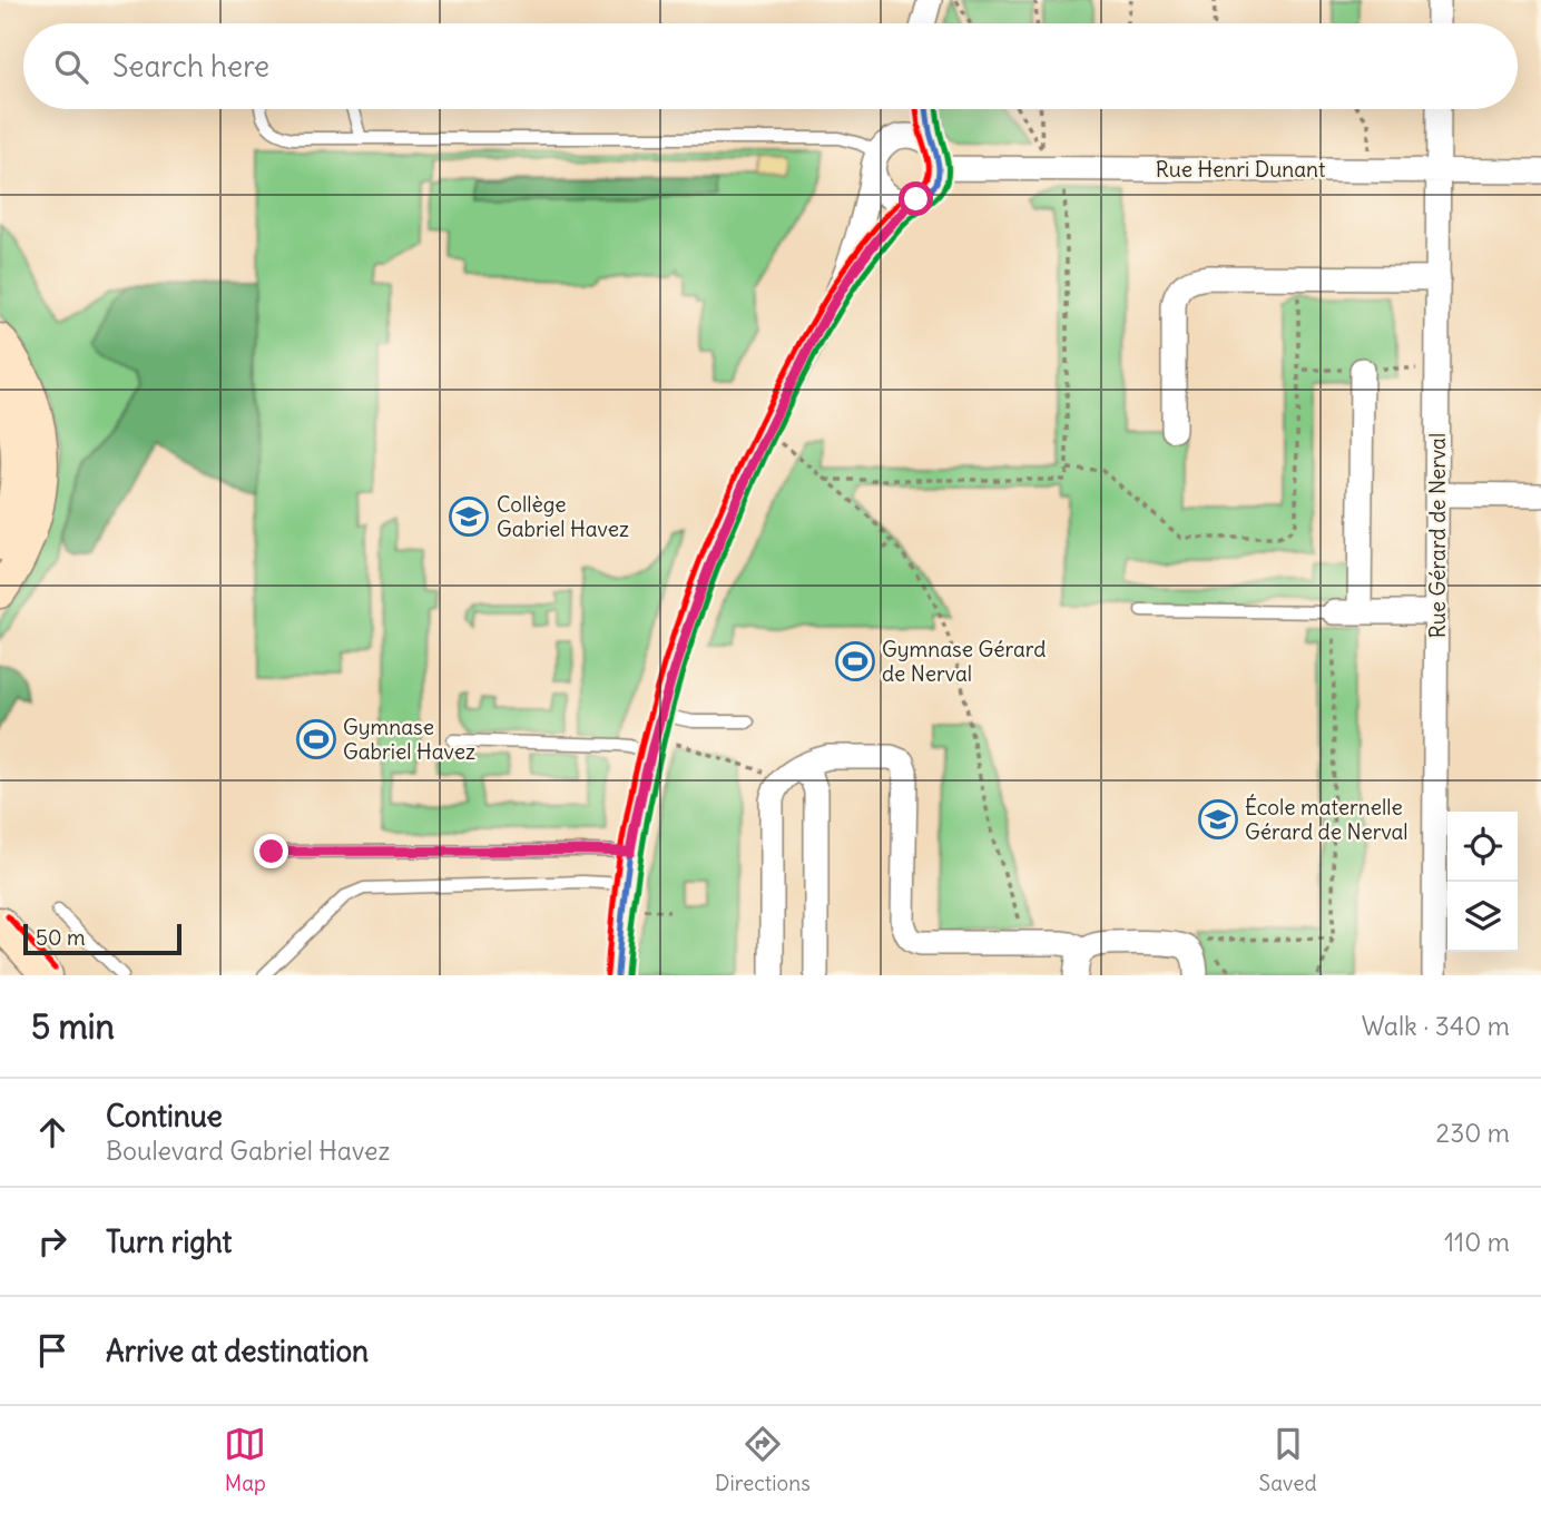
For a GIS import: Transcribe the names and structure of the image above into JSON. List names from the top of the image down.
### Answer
{
  "streets": {
    "street": ["Rue Henri Dunant", "Rue Gérard de Nerval"]
  },
  "crossings": [
    ["Rue Henri Dunant", "Rue Gérard de Nerval"]
  ],
  "places": {
    "school or university": ["Collège Gabriel Havez", "École maternelle Gérard de Nerval"],
    "sports": ["Gymnase Gérard de Nerval", "Gymnase Gabriel Havez"]
  },
  "scale_bar": "50 m",
  "page": {
    "search": "Search here",
    "scale": "50 m",
    "heading": ["5 min", "Walk · 340 m"],
    "list": [
      ["Continue", "Boulevard Gabriel Havez", "230 m"],
      ["Turn right", "110 m"],
      "Arrive at destination"
    ],
    "nav": ["Map", "Directions", "Saved"]
  }
}
